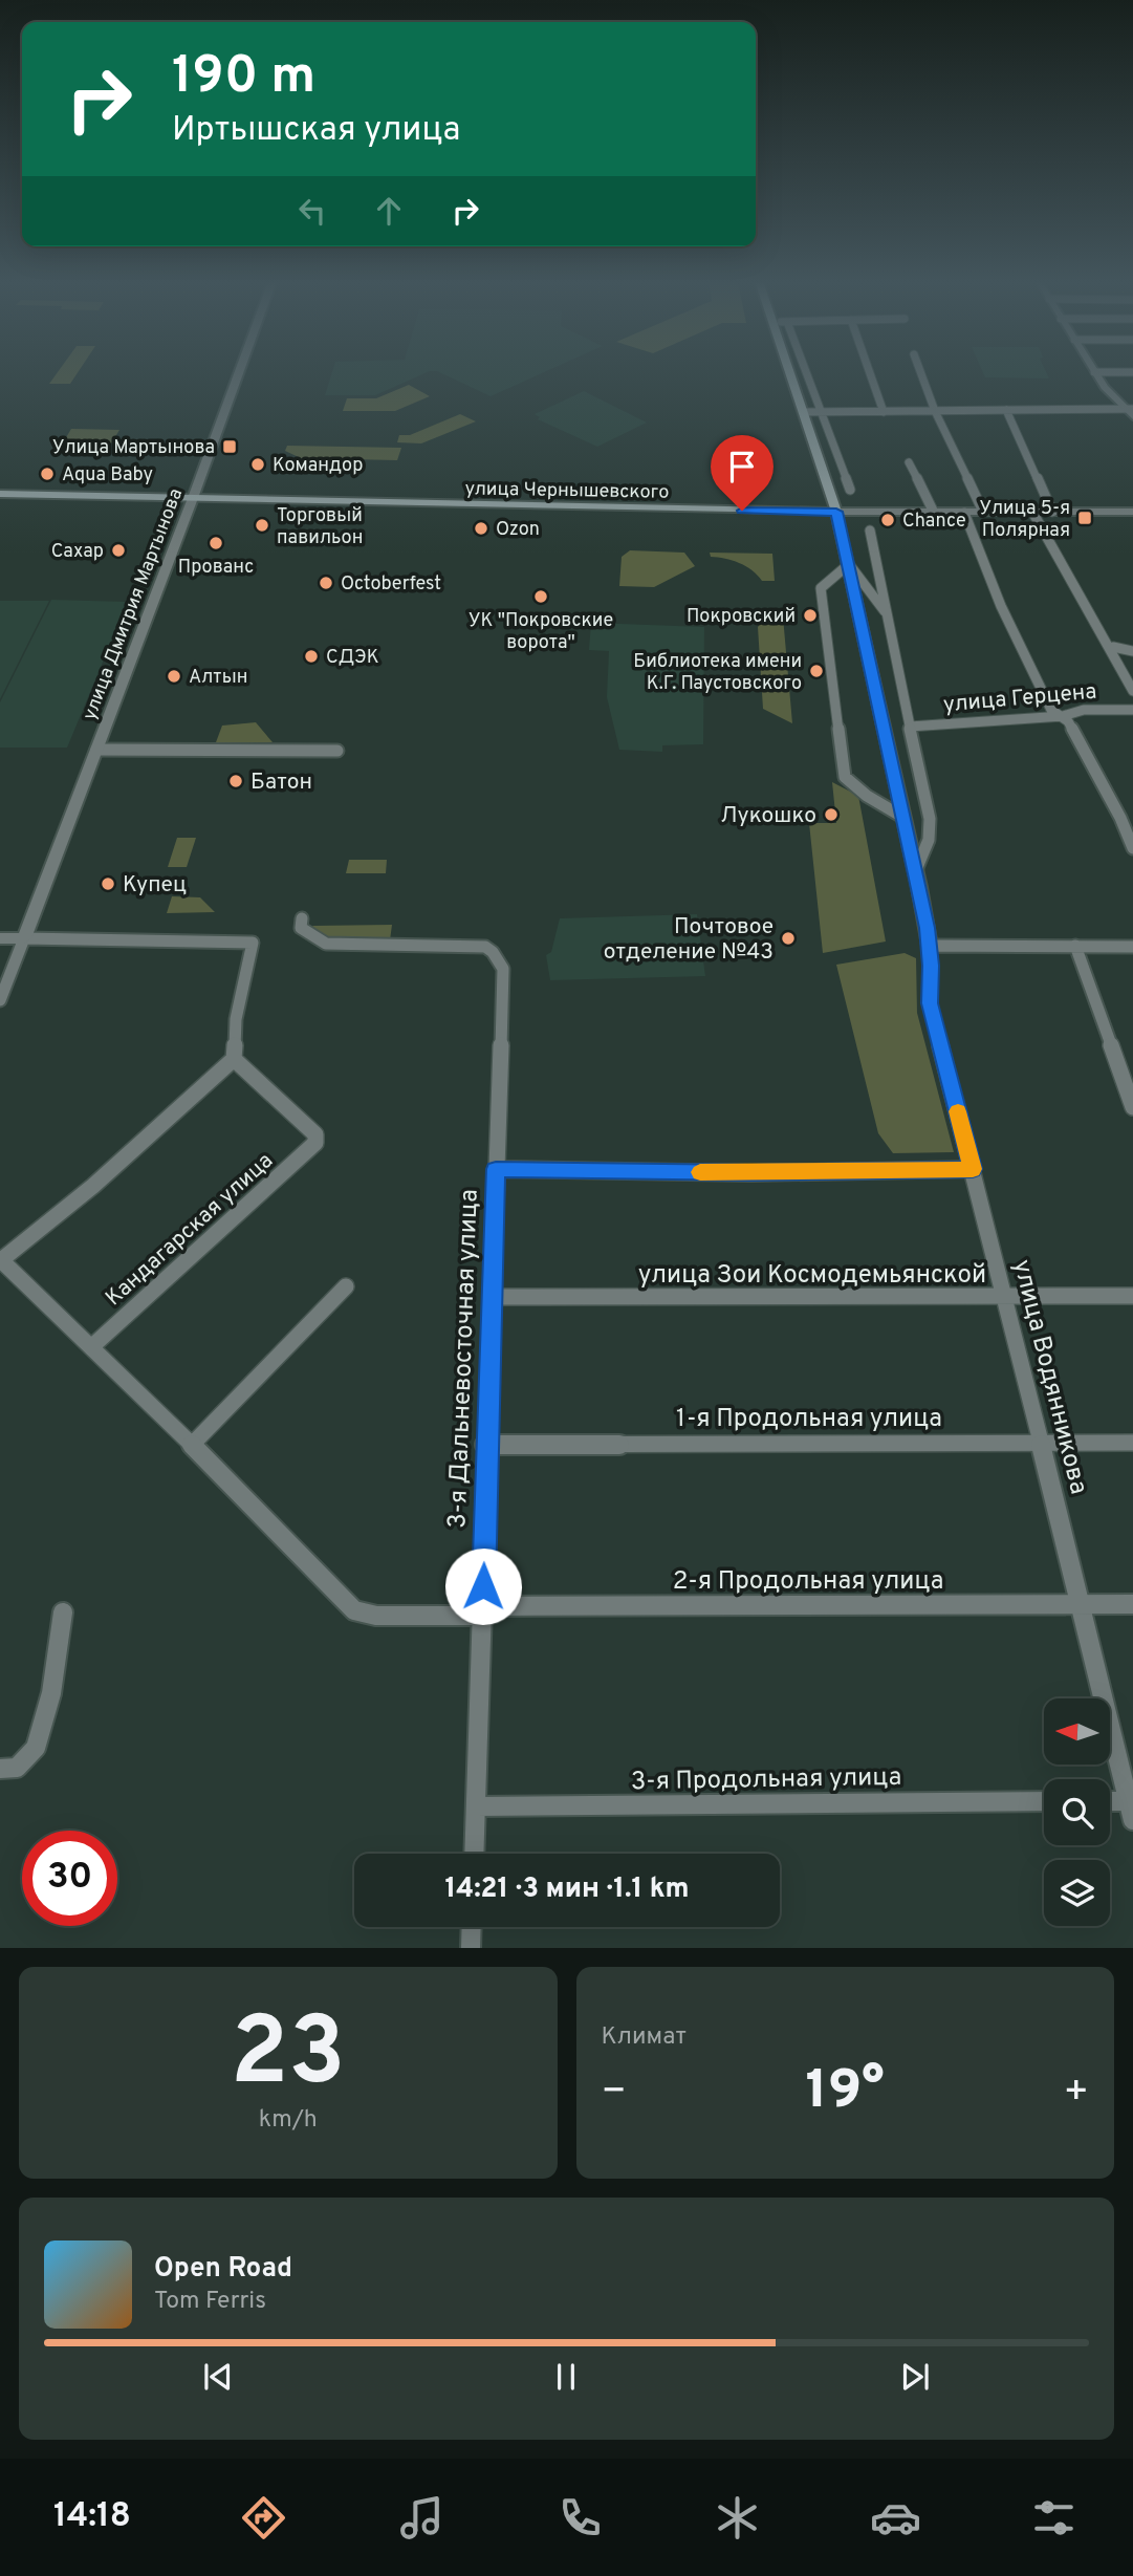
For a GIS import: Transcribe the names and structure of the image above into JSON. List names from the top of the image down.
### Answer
{
  "streets": {
    "main road": ["улица Чернышевского"],
    "street": [
      "улица Дмитрия Мартынова",
      "улица Герцена",
      "Кандагарская улица",
      "улица Зои Космодемьянской",
      "3-я Дальневосточная улица",
      "улица Водянникова",
      "1-я Продольная улица",
      "2-я Продольная улица",
      "3-я Продольная улица"
    ]
  },
  "crossings": [
    ["улица Чернышевского", "улица Дмитрия Мартынова"],
    ["Кандагарская улица", "2-я Продольная улица"],
    ["улица Зои Космодемьянской", "3-я Дальневосточная улица"],
    ["улица Зои Космодемьянской", "улица Водянникова"],
    ["3-я Дальневосточная улица", "1-я Продольная улица"],
    ["3-я Дальневосточная улица", "2-я Продольная улица"],
    ["3-я Дальневосточная улица", "3-я Продольная улица"],
    ["улица Водянникова", "1-я Продольная улица"],
    ["улица Водянникова", "2-я Продольная улица"]
  ],
  "places": {
    "transit": ["Улица Мартынова", "Улица 5-я Полярная"],
    "other": [
      "Командор",
      "Aqua Baby",
      "Chance",
      "Торговый павильон",
      "Ozon",
      "Прованс",
      "Сахар",
      "Octoberfest",
      "УК \"Покровские ворота\"",
      "Покровский",
      "СДЭК",
      "Библиотека имени К.Г. Паустовского",
      "Алтын",
      "Батон",
      "Лукошко",
      "Купец",
      "Почтовое отделение №43"
    ]
  },
  "north": "left",
  "page": {
    "turn": ["190 m", "Иртышская улица"],
    "limit": "30",
    "trip": "14:21 · 3 мин · 1.1 km",
    "tile": [
      ["23", "km/h"],
      "Климат"
    ],
    "heat": ["−", "19°", "+"],
    "song": ["Open Road", "Tom Ferris"],
    "tabs": "14:18"
  }
}
